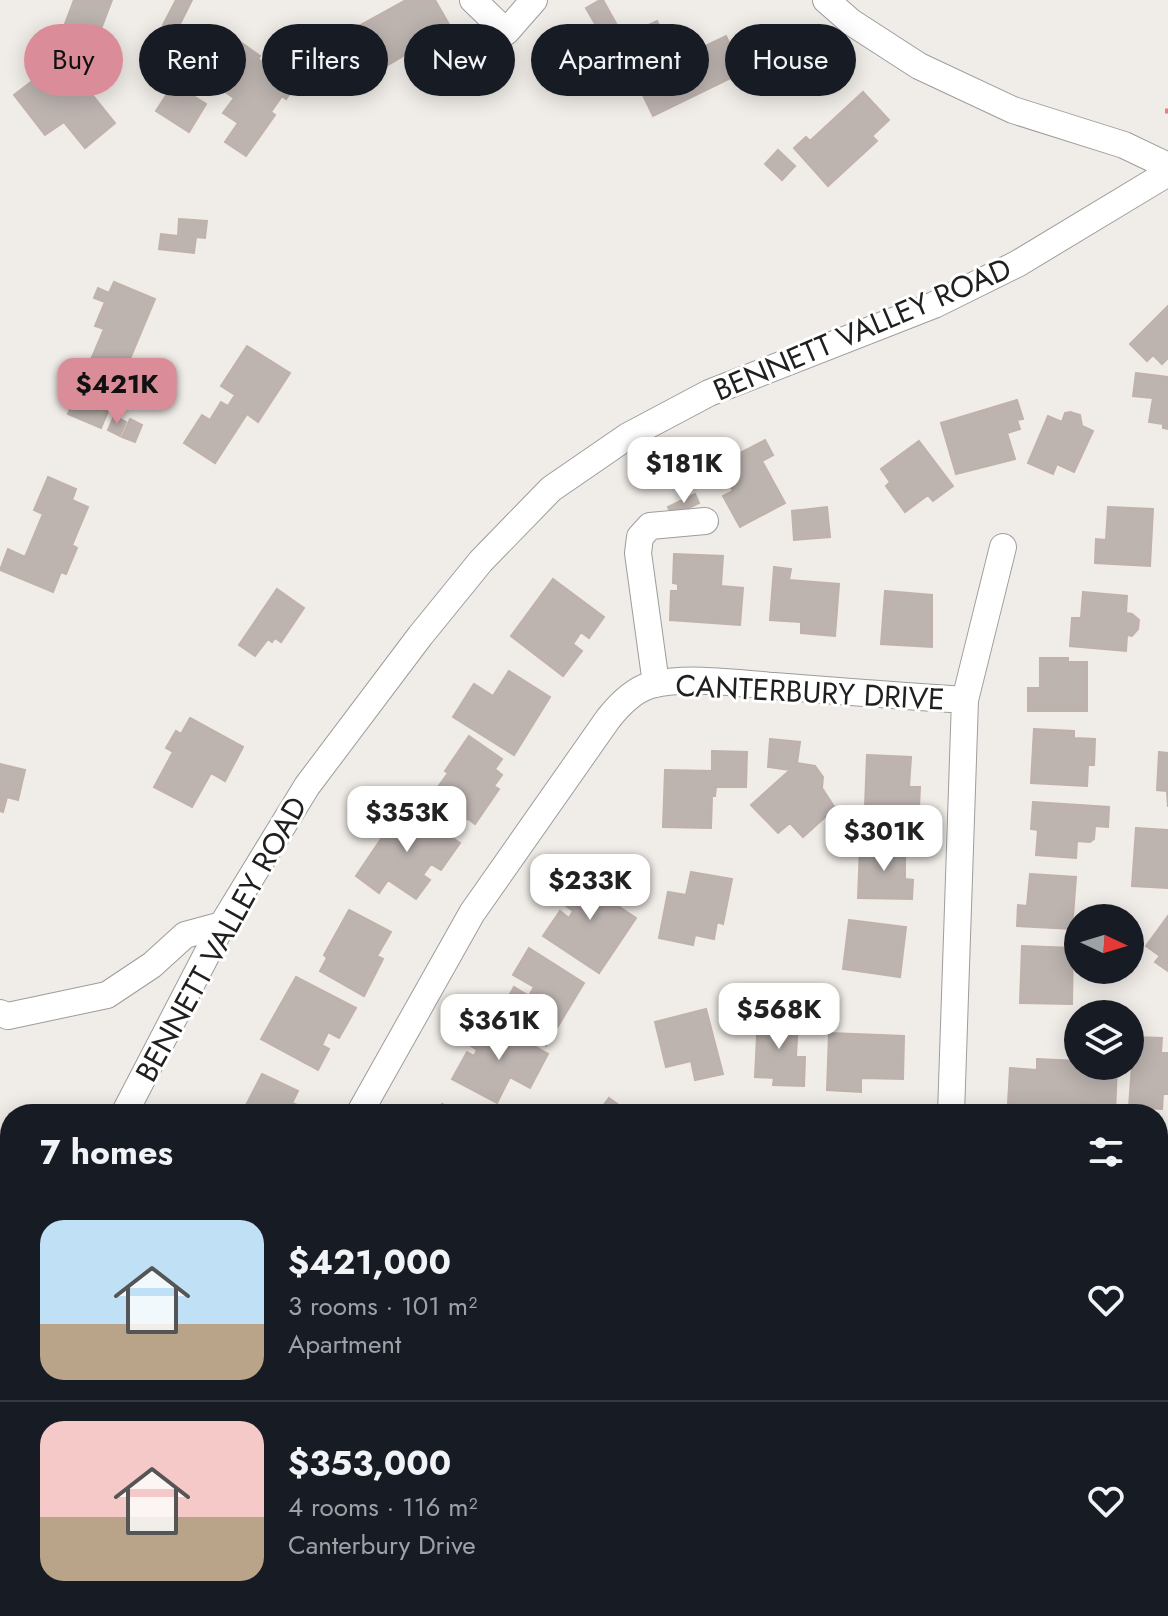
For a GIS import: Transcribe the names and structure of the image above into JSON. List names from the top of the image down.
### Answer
{
  "streets": {
    "street": ["BENNETT VALLEY ROAD", "CANTERBURY DRIVE"]
  },
  "north": "right",
  "page": {
    "chip": [
      "Buy",
      "Rent",
      "Filters",
      "New",
      "Apartment",
      "House"
    ],
    "price": [
      "$421K",
      "$181K",
      "$353K",
      "$301K",
      "$233K",
      "$568K",
      "$361K"
    ],
    "heading": "7 homes",
    "list": [
      {
        "name": "$421,000",
        "note": "3 rooms · 101 m² · Apartment"
      },
      {
        "name": "$353,000",
        "note": "4 rooms · 116 m² · Canterbury Drive"
      }
    ]
  }
}
